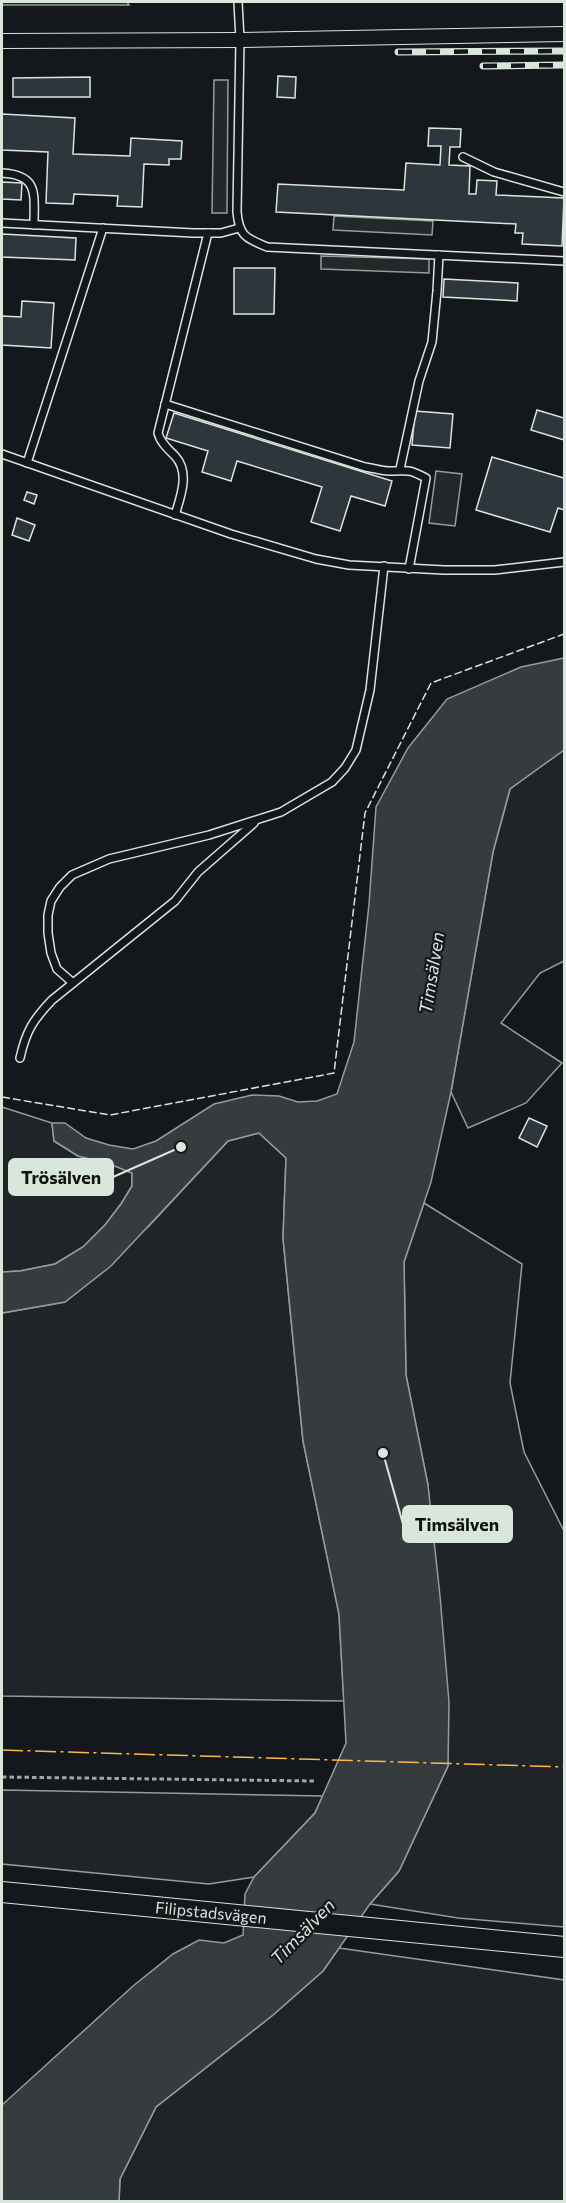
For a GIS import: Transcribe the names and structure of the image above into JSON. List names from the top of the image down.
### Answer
{
  "streets": {
    "main road": ["Filipstadsvägen"]
  },
  "water": ["Timsälven"],
  "places": ["Trösälven", "Timsälven"]
}
